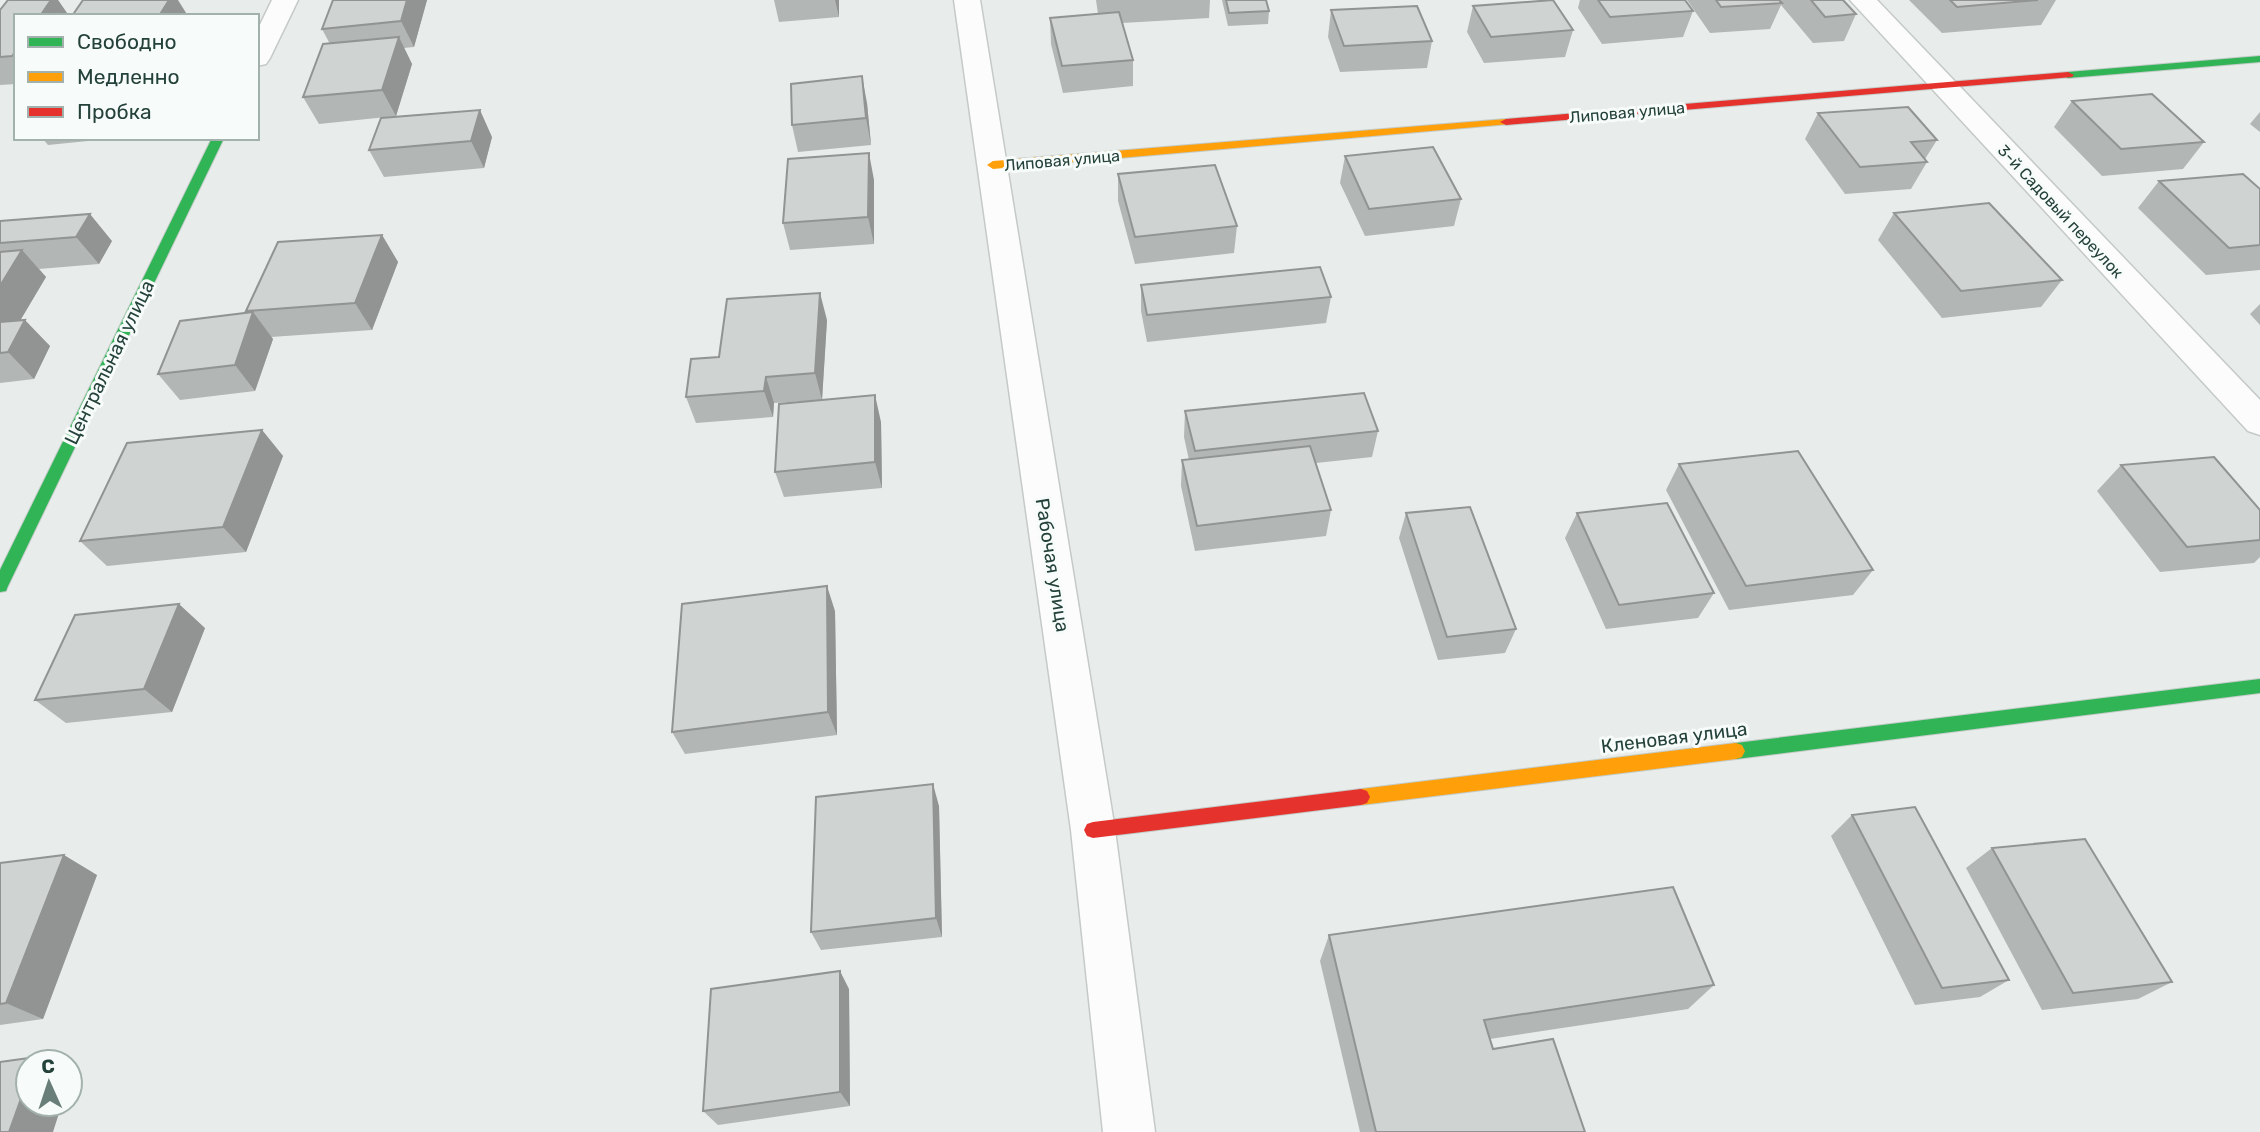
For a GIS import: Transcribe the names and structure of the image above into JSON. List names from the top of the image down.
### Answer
{
  "streets": {
    "street": [
      "Липовая улица",
      "3-й Садовый переулок",
      "Центральная улица",
      "Рабочая улица",
      "Кленовая улица"
    ]
  },
  "crossings": [
    ["Липовая улица", "3-й Садовый переулок"],
    ["Липовая улица", "Рабочая улица"],
    ["Рабочая улица", "Кленовая улица"]
  ],
  "legend": ["Свободно", "Медленно", "Пробка"],
  "north": "top"
}
